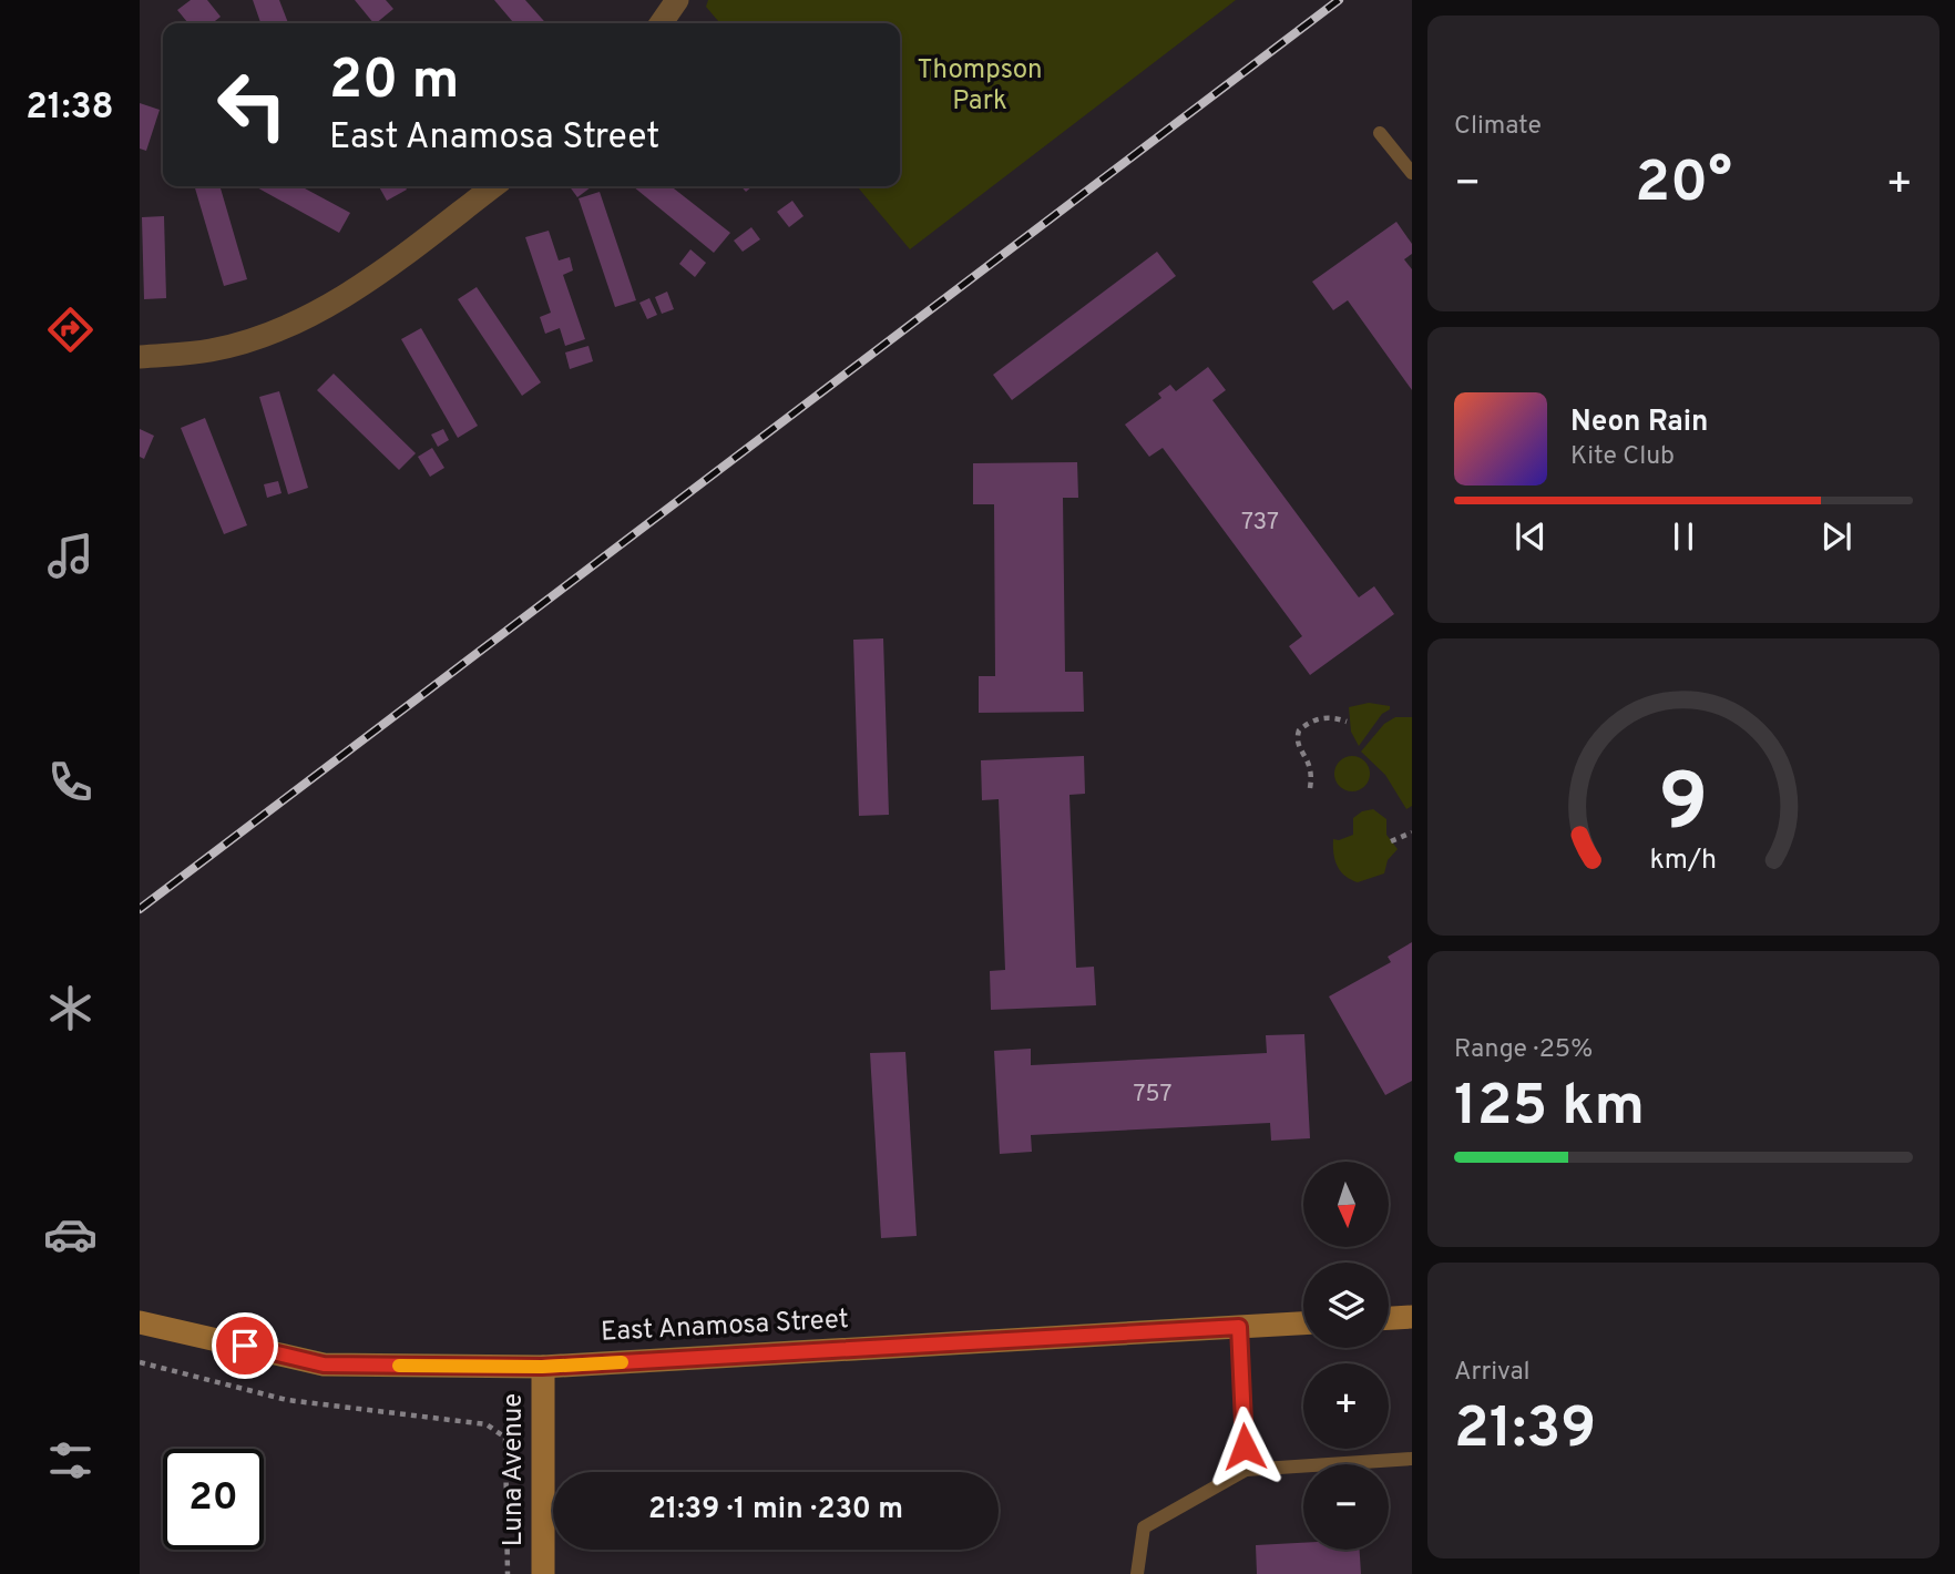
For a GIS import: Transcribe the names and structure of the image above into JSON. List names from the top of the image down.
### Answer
{
  "streets": {
    "main road": ["East Anamosa Street", "Luna Avenue"]
  },
  "crossings": [
    ["East Anamosa Street", "Luna Avenue"]
  ],
  "parks": ["Thompson Park"],
  "house_numbers": ["737", "757"],
  "north": "bottom",
  "page": {
    "tabs": "21:38",
    "tile": [
      "Climate",
      ["Range · 25%", "125 km"],
      ["Arrival", "21:39"]
    ],
    "turn": ["20 m", "East Anamosa Street"],
    "heat": ["−", "20°", "+"],
    "song": ["Neon Rain", "Kite Club"],
    "map_buttons": ["+", "−"],
    "limit": "20",
    "trip": "21:39 · 1 min · 230 m",
    "gauge": ["9", "km/h"]
  }
}
